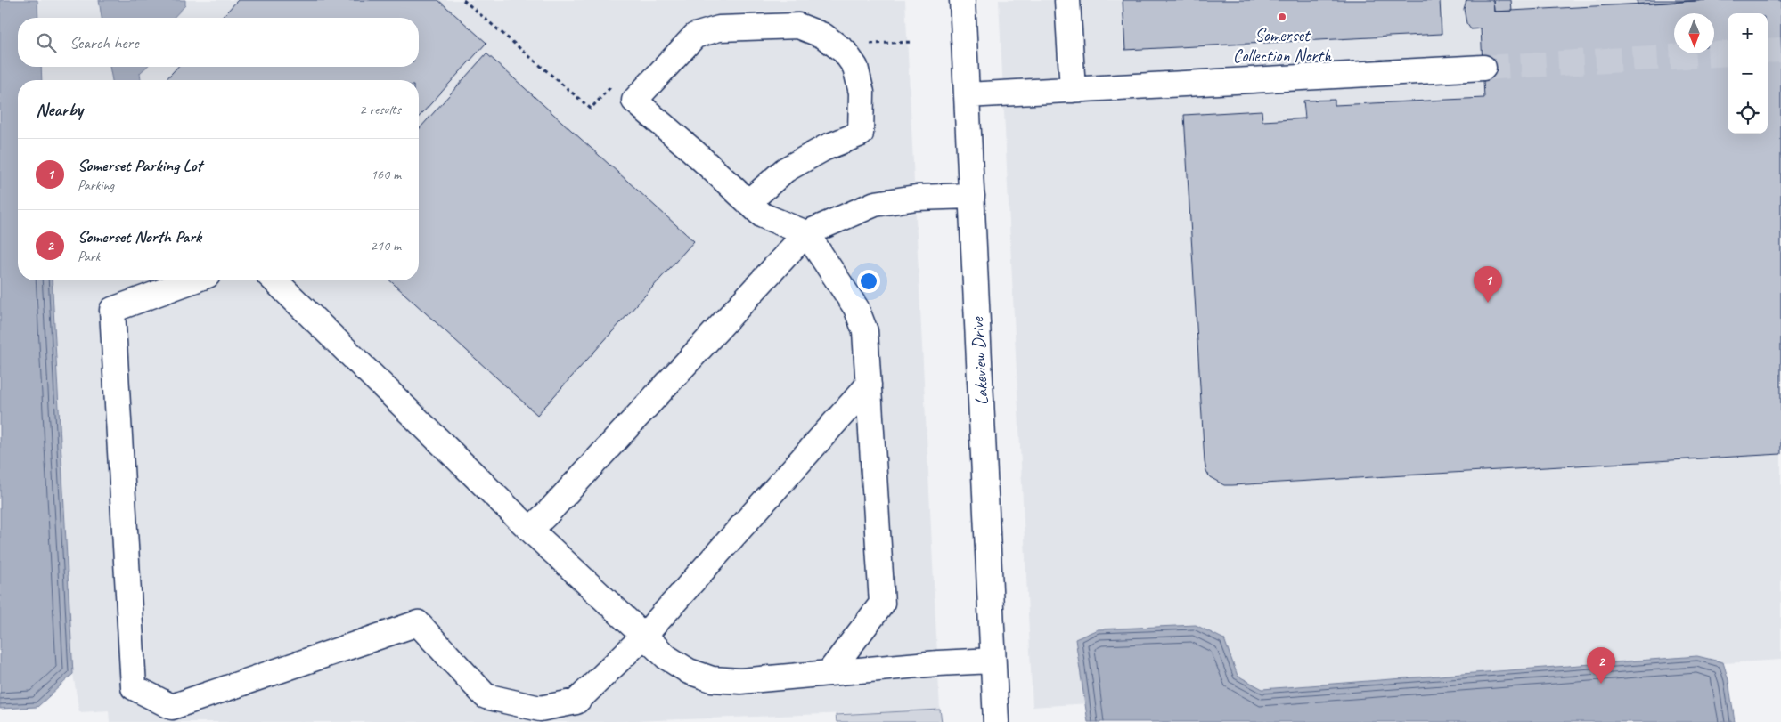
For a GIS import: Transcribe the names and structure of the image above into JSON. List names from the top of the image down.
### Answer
{
  "streets": {
    "street": ["Lakeview Drive"]
  },
  "places": ["Somerset Collection North"],
  "north": "bottom",
  "page": {
    "map_buttons": ["+", "−"],
    "search": "Search here",
    "heading": ["Nearby", "2 results"],
    "list": [
      {
        "mark": "1",
        "name": "Somerset Parking Lot",
        "note": "Parking",
        "value": "160 m"
      },
      {
        "mark": "2",
        "name": "Somerset North Park",
        "note": "Park",
        "value": "210 m"
      }
    ],
    "pins": ["1", "2"]
  }
}
